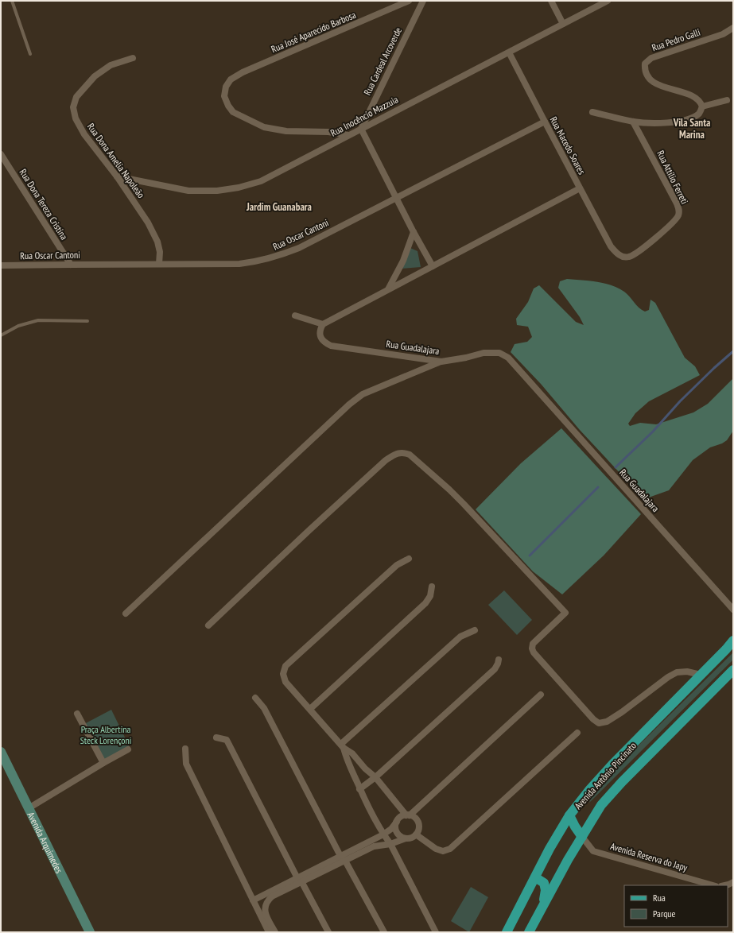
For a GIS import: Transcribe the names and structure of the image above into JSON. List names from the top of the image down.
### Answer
{
  "streets": {
    "main road": ["Avenida Antônio Pincinato", "Avenida Arquimedes"],
    "street": [
      "Rua José Aparecido Barbosa",
      "Rua Pedro Galli",
      "Rua Cardeal Arcoverde",
      "Rua Inocêncio Mazzuia",
      "Rua Macedo Soares",
      "Rua Dona Amelia Napoleão",
      "Rua Attílio Ferreti",
      "Rua Dona Tereza Cristina",
      "Rua Oscar Cantoni",
      "Rua Guadalajara",
      "Avenida Reserva do Japy"
    ]
  },
  "crossings": [
    ["Rua José Aparecido Barbosa", "Rua Inocêncio Mazzuia"],
    ["Rua Cardeal Arcoverde", "Rua Inocêncio Mazzuia"],
    ["Rua Inocêncio Mazzuia", "Rua Macedo Soares"],
    ["Rua Inocêncio Mazzuia", "Rua Dona Amelia Napoleão"],
    ["Rua Macedo Soares", "Rua Attílio Ferreti"],
    ["Rua Macedo Soares", "Rua Oscar Cantoni"],
    ["Rua Dona Amelia Napoleão", "Rua Oscar Cantoni"],
    ["Rua Dona Tereza Cristina", "Rua Oscar Cantoni"],
    ["Avenida Antônio Pincinato", "Avenida Reserva do Japy"]
  ],
  "districts": ["Vila Santa Marina", "Jardim Guanabara"],
  "parks": ["Praça Albertina Steck Lorençoni"],
  "legend": ["Rua", "Parque"]
}
